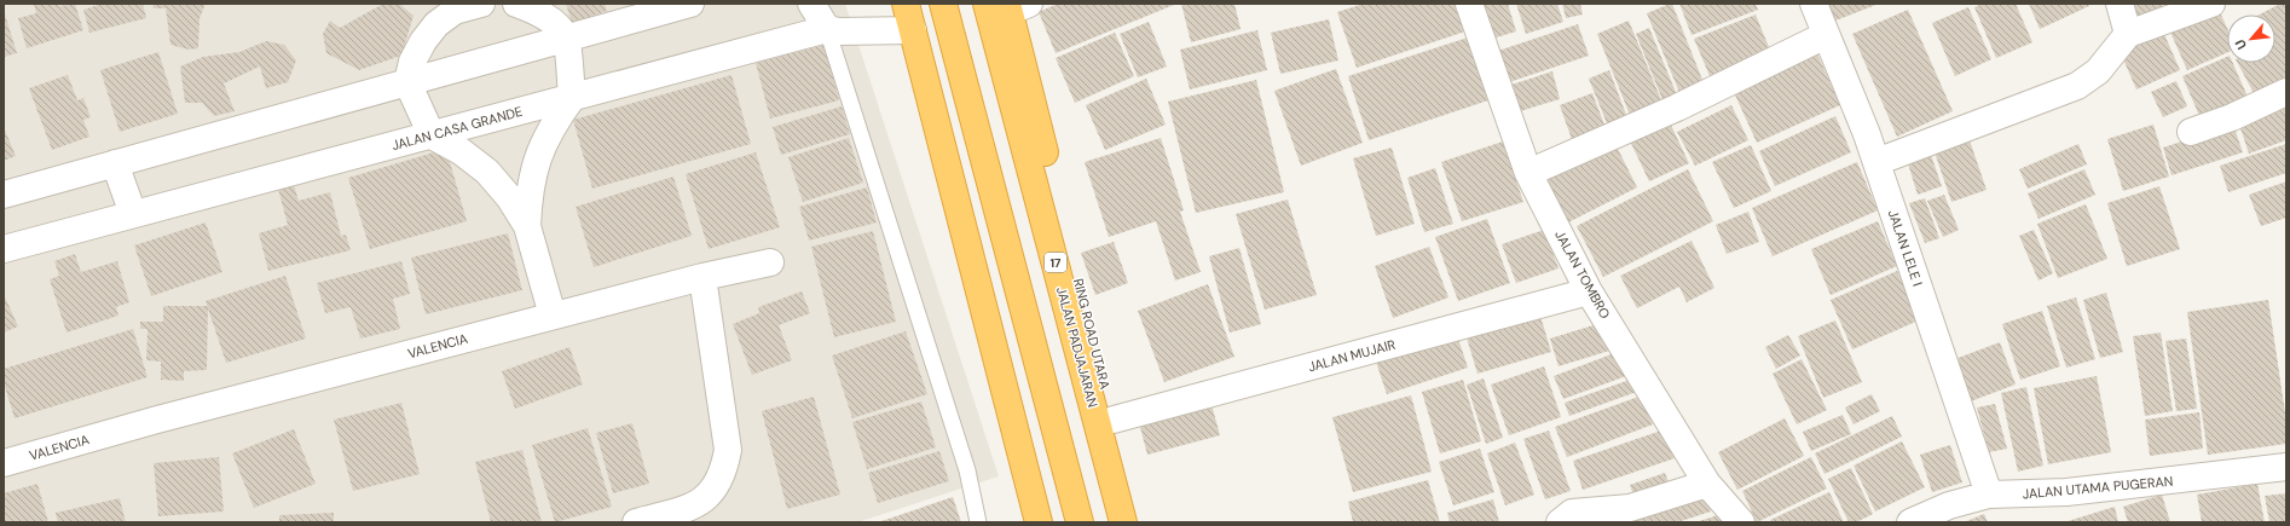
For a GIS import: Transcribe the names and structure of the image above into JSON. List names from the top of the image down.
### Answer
{
  "streets": {
    "highway": ["17", "RING ROAD UTARA", "JALAN PADJAJARAN"],
    "street": [
      "JALAN CASA GRANDE",
      "JALAN LELE I",
      "JALAN TOMBRO",
      "VALENCIA",
      "JALAN MUJAIR",
      "JALAN UTAMA PUGERAN"
    ]
  },
  "crossings": [
    ["JALAN LELE I", "JALAN UTAMA PUGERAN"],
    ["JALAN TOMBRO", "JALAN MUJAIR"],
    ["RING ROAD UTARA", "JALAN PADJAJARAN"],
    ["RING ROAD UTARA", "JALAN MUJAIR"]
  ],
  "north": "bottom left"
}
